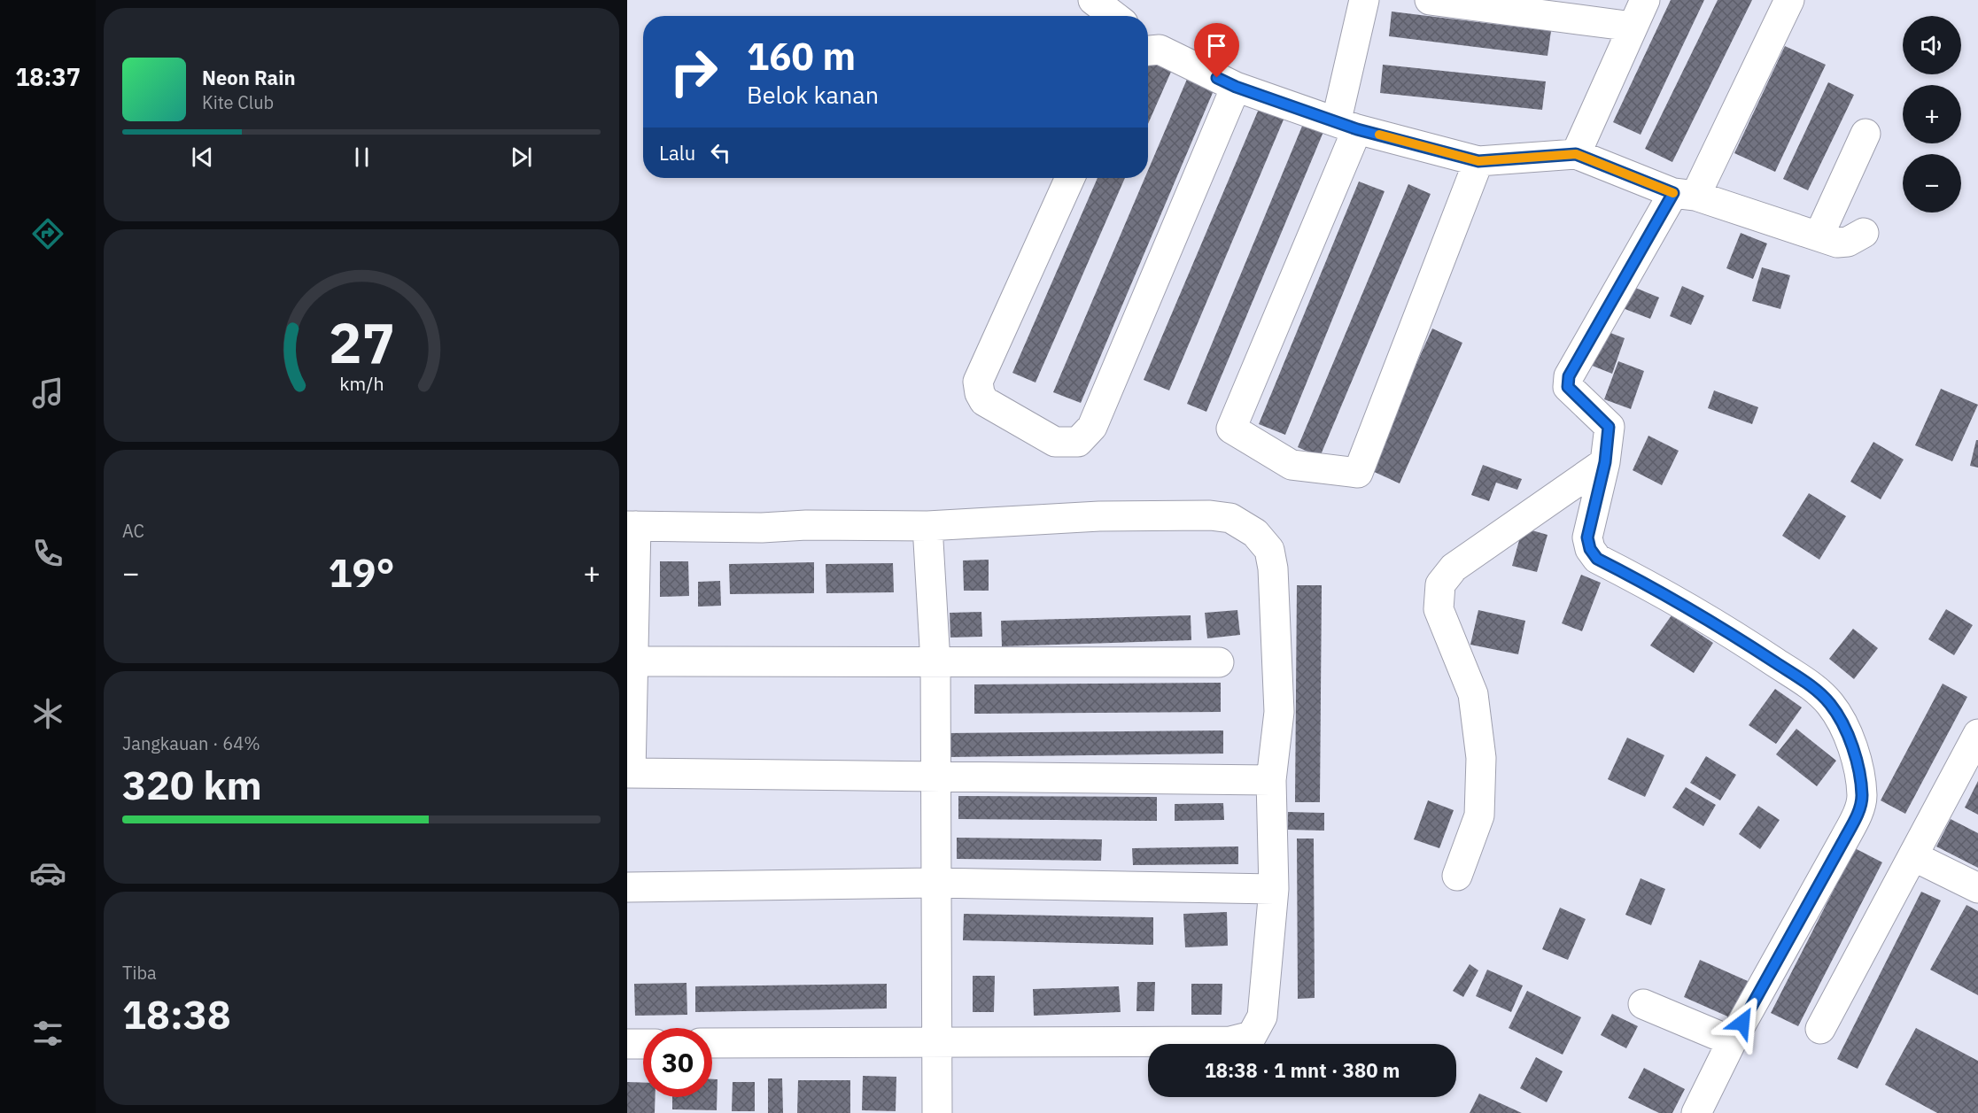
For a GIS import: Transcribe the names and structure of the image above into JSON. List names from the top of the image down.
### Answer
{
  "page": {
    "tabs": "18:37",
    "map_buttons": ["+", "−"],
    "turn": ["160 m", "Belok kanan"],
    "song": ["Neon Rain", "Kite Club"],
    "then": "Lalu",
    "tile": [
      "AC",
      ["Jangkauan · 64%", "320 km"],
      ["Tiba", "18:38"]
    ],
    "heat": ["−", "19°", "+"],
    "limit": "30",
    "trip": "18:38 · 1 mnt · 380 m",
    "gauge": ["27", "km/h"]
  }
}
